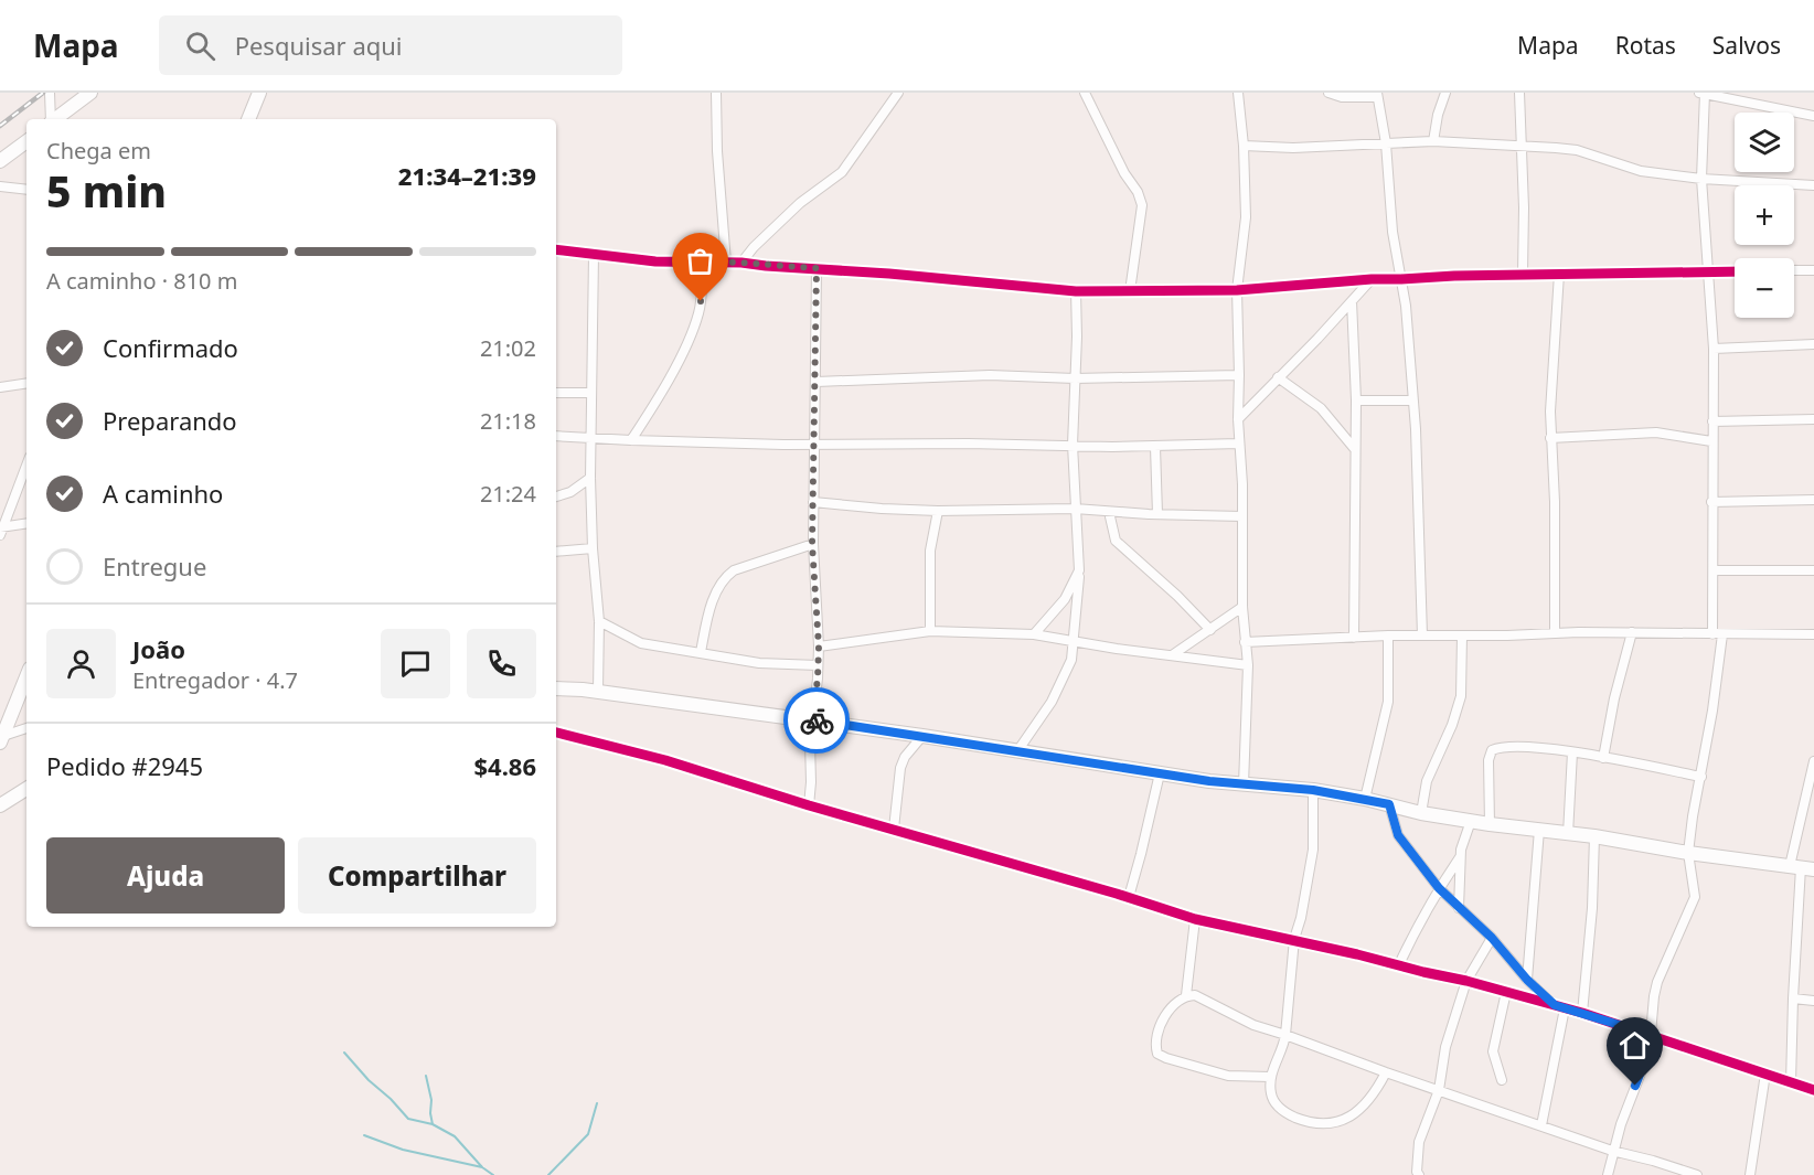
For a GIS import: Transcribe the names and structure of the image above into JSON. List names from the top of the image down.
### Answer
{
  "page": {
    "header": "Mapa",
    "search": "Pesquisar aqui",
    "nav": ["Mapa", "Rotas", "Salvos"],
    "map_buttons": ["+", "−"],
    "heading": ["5 min", "Chega em", "21:34–21:39"],
    "panel": [
      "João",
      "Entregador · 4.7",
      "Pedido #2945",
      "$4.86"
    ],
    "bar": "A caminho · 810 m",
    "list": [
      ["Confirmado", "21:02"],
      ["Preparando", "21:18"],
      ["A caminho", "21:24"],
      "Entregue"
    ],
    "buttons": ["Ajuda", "Compartilhar"]
  }
}
